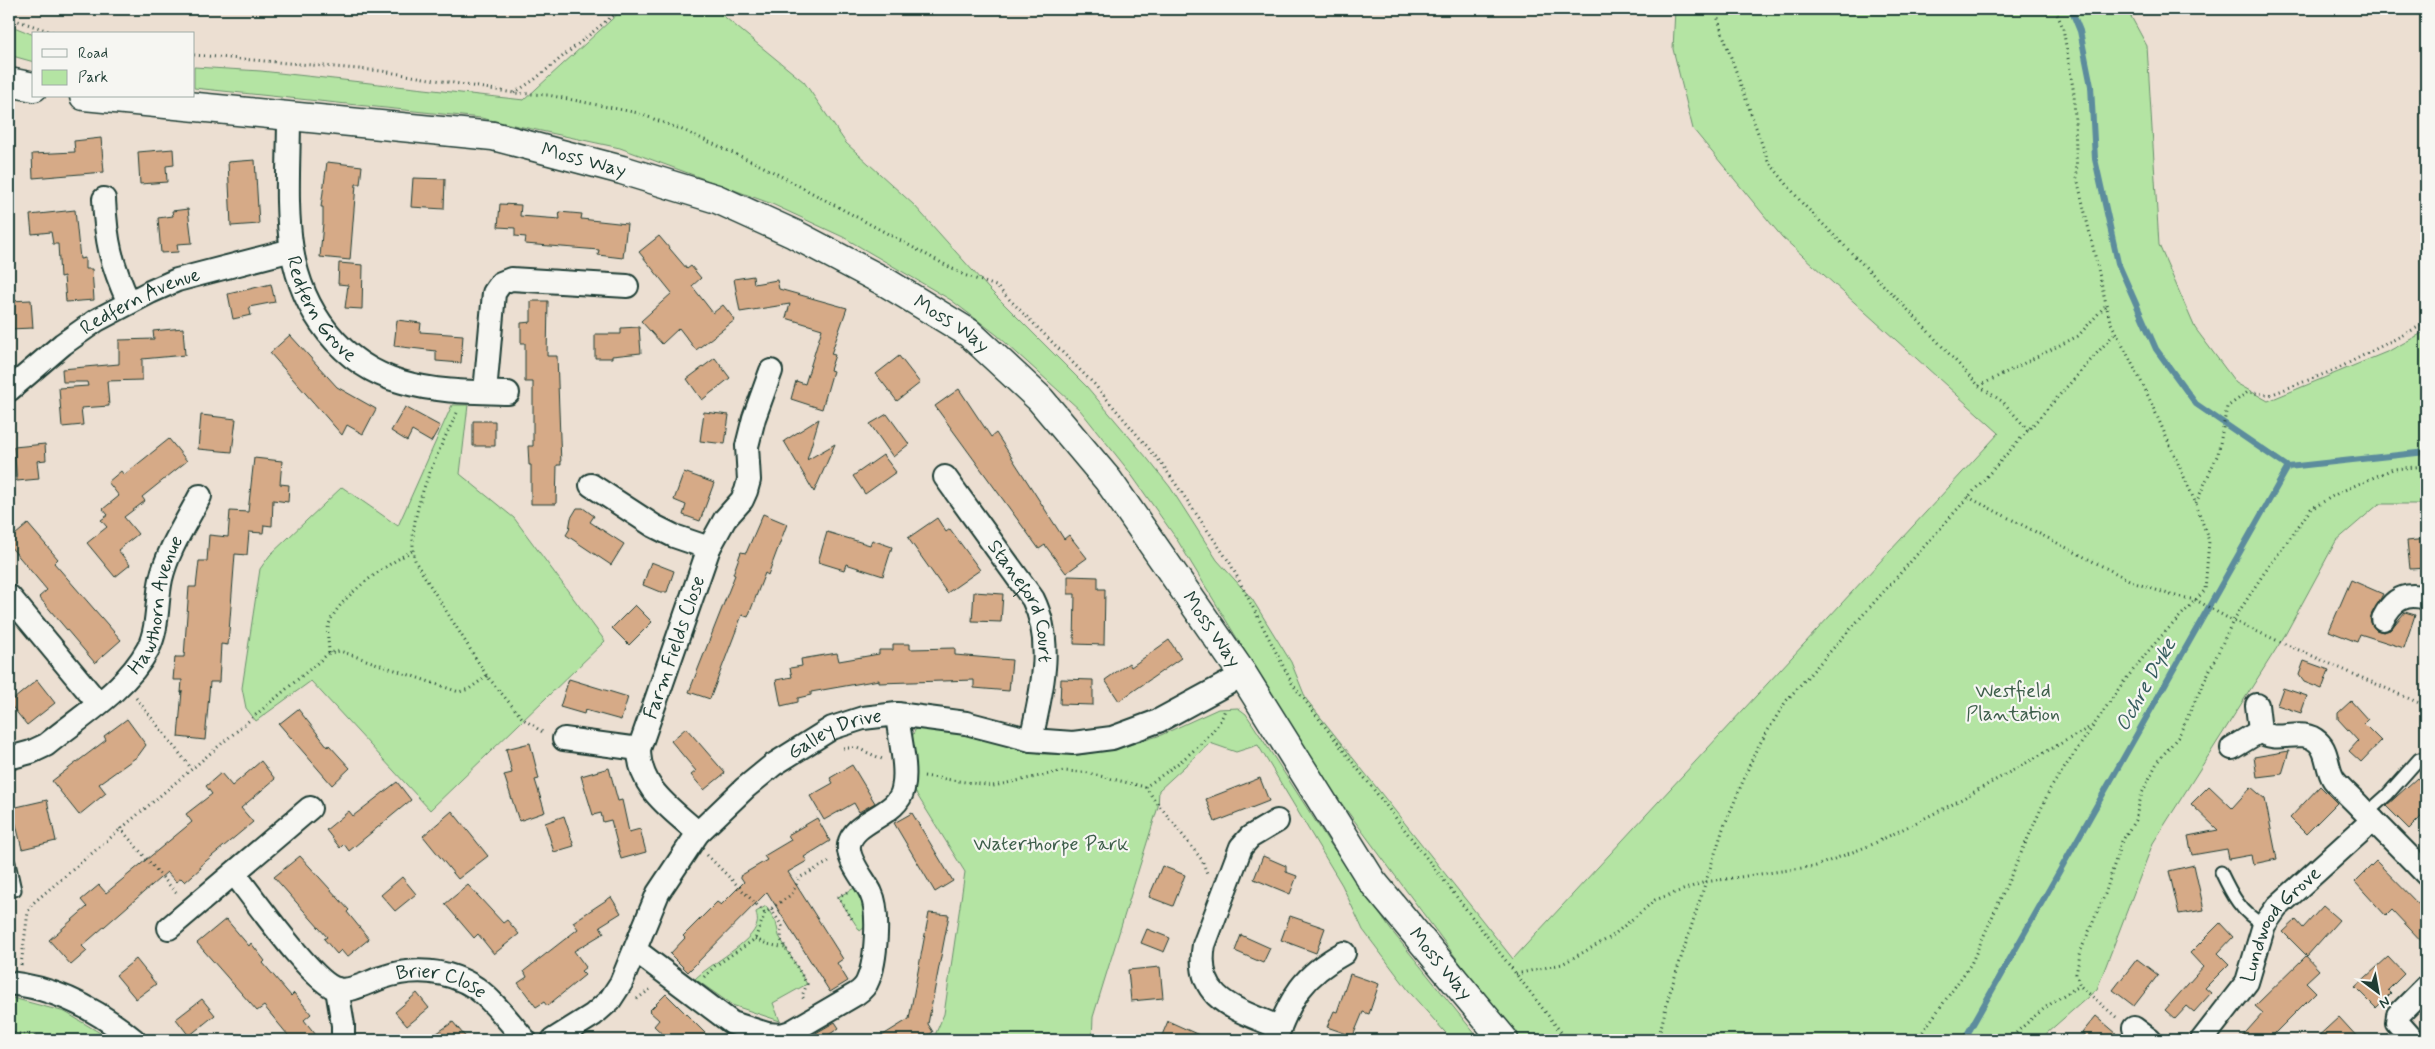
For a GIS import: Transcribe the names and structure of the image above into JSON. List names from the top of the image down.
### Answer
{
  "streets": {
    "street": [
      "Moss Way",
      "Redfern Avenue",
      "Redfern Grove",
      "Staneford Court",
      "Hawthorn Avenue",
      "Farm Fields Close",
      "Galley Drive",
      "Lundwood Grove",
      "Brier Close"
    ]
  },
  "crossings": [
    ["Moss Way", "Redfern Grove"],
    ["Moss Way", "Galley Drive"],
    ["Redfern Avenue", "Redfern Grove"],
    ["Staneford Court", "Galley Drive"],
    ["Farm Fields Close", "Galley Drive"]
  ],
  "water": ["Ochre Dyke"],
  "parks": ["Westfield Plantation", "Waterthorpe Park"],
  "legend": ["Road", "Park"],
  "north": "bottom right"
}
